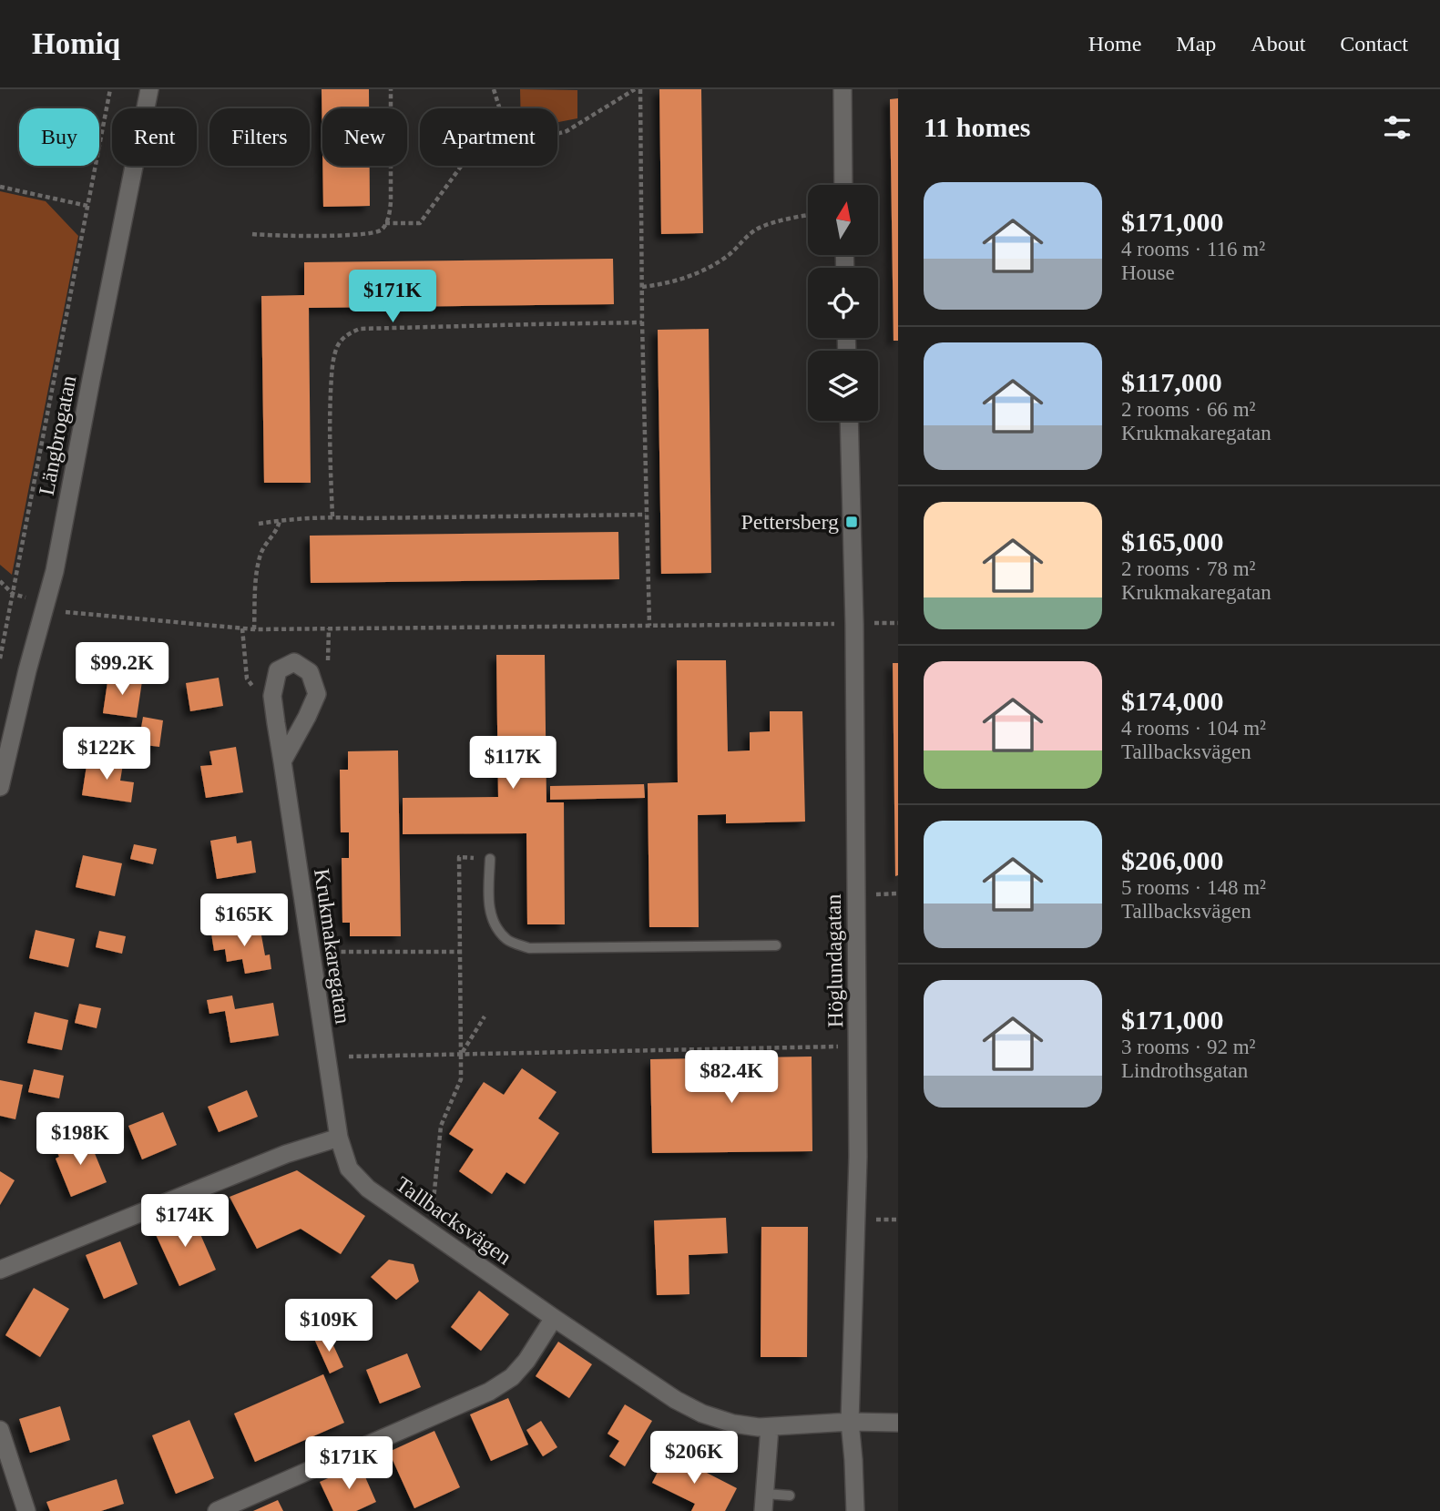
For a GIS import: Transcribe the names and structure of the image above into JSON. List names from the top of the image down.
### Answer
{
  "streets": {
    "street": [
      "Längbrogatan",
      "Krukmakaregatan",
      "Höglundagatan",
      "Tallbacksvägen"
    ]
  },
  "crossings": [
    ["Krukmakaregatan", "Tallbacksvägen"],
    ["Höglundagatan", "Tallbacksvägen"]
  ],
  "places": {
    "transit": ["Pettersberg"]
  },
  "north": "top",
  "page": {
    "header": "Homiq",
    "nav": [
      "Home",
      "Map",
      "About",
      "Contact"
    ],
    "heading": "11 homes",
    "chip": [
      "Buy",
      "Rent",
      "Filters",
      "New",
      "Apartment"
    ],
    "list": [
      {
        "name": "$171,000",
        "note": "4 rooms · 116 m² · House"
      },
      {
        "name": "$117,000",
        "note": "2 rooms · 66 m² · Krukmakaregatan"
      },
      {
        "name": "$165,000",
        "note": "2 rooms · 78 m² · Krukmakaregatan"
      },
      {
        "name": "$174,000",
        "note": "4 rooms · 104 m² · Tallbacksvägen"
      },
      {
        "name": "$206,000",
        "note": "5 rooms · 148 m² · Tallbacksvägen"
      },
      {
        "name": "$171,000",
        "note": "3 rooms · 92 m² · Lindrothsgatan"
      }
    ],
    "price": [
      "$171K",
      "$99.2K",
      "$122K",
      "$117K",
      "$165K",
      "$82.4K",
      "$198K",
      "$174K",
      "$109K",
      "$206K",
      "$171K"
    ]
  }
}
